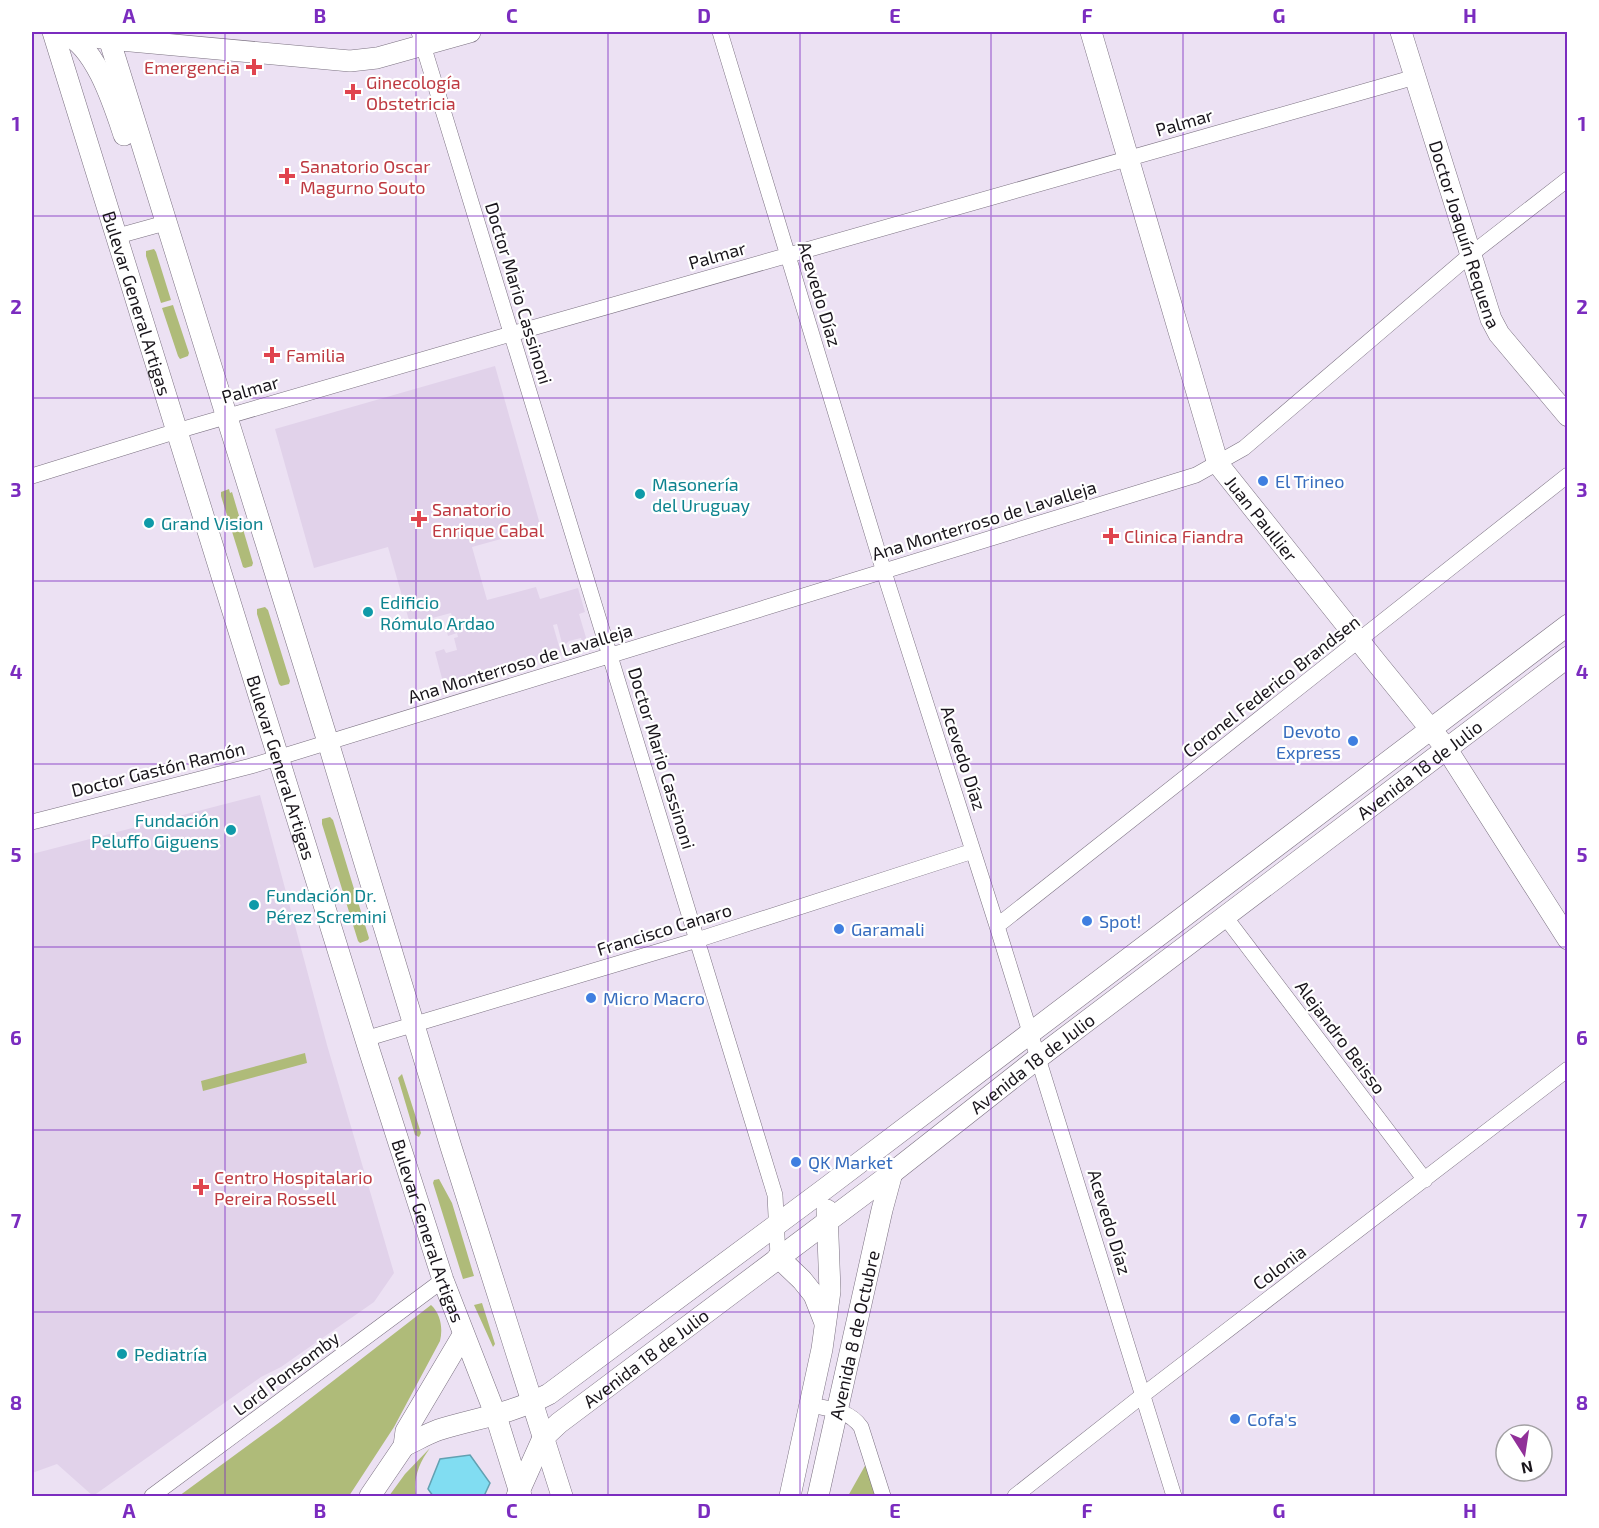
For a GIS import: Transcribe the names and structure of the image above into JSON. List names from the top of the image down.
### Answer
{
  "streets": {
    "main road": [
      "Doctor Joaquín Requena",
      "Bulevar General Artigas",
      "Juan Paullier",
      "Avenida 18 de Julio",
      "Avenida 8 de Octubre"
    ],
    "street": [
      "Palmar",
      "Doctor Mario Cassinoni",
      "Acevedo Díaz",
      "Ana Monterroso de Lavalleja",
      "Coronel Federico Brandsen",
      "Doctor Gastón Ramón",
      "Francisco Canaro",
      "Alejandro Beisso",
      "Colonia",
      "Lord Ponsomby"
    ]
  },
  "crossings": [
    ["Palmar", "Doctor Joaquín Requena"],
    ["Palmar", "Doctor Mario Cassinoni"],
    ["Palmar", "Acevedo Díaz"],
    ["Palmar", "Bulevar General Artigas"],
    ["Palmar", "Juan Paullier"],
    ["Doctor Joaquín Requena", "Ana Monterroso de Lavalleja"],
    ["Doctor Mario Cassinoni", "Ana Monterroso de Lavalleja"],
    ["Doctor Mario Cassinoni", "Avenida 18 de Julio"],
    ["Doctor Mario Cassinoni", "Francisco Canaro"],
    ["Acevedo Díaz", "Ana Monterroso de Lavalleja"],
    ["Acevedo Díaz", "Coronel Federico Brandsen"],
    ["Acevedo Díaz", "Avenida 18 de Julio"],
    ["Acevedo Díaz", "Francisco Canaro"],
    ["Acevedo Díaz", "Colonia"],
    ["Bulevar General Artigas", "Doctor Gastón Ramón"],
    ["Bulevar General Artigas", "Avenida 18 de Julio"],
    ["Bulevar General Artigas", "Francisco Canaro"],
    ["Bulevar General Artigas", "Lord Ponsomby"],
    ["Juan Paullier", "Ana Monterroso de Lavalleja"],
    ["Juan Paullier", "Coronel Federico Brandsen"],
    ["Juan Paullier", "Avenida 18 de Julio"],
    ["Ana Monterroso de Lavalleja", "Doctor Gastón Ramón"],
    ["Avenida 18 de Julio", "Alejandro Beisso"],
    ["Avenida 18 de Julio", "Avenida 8 de Octubre"],
    ["Alejandro Beisso", "Colonia"]
  ],
  "places": {
    "health": [
      "Emergencia",
      "Ginecología Obstetricia",
      "Sanatorio Oscar Magurno Souto",
      "Familia",
      "Sanatorio Enrique Cabal",
      "Clinica Fiandra",
      "Centro Hospitalario Pereira Rossell"
    ],
    "other": [
      "El Trineo",
      "Masonería del Uruguay",
      "Grand Vision",
      "Edificio Rómulo Ardao",
      "Devoto Express",
      "Fundación Peluffo Giguens",
      "Fundación Dr. Pérez Scremini",
      "Spot!",
      "Garamali",
      "Micro Macro",
      "QK Market",
      "Pediatría",
      "Cofa's"
    ]
  },
  "north": "bottom",
  "grid": {
    "columns": [
      "A",
      "B",
      "C",
      "D",
      "E",
      "F",
      "G",
      "H"
    ],
    "rows": [
      "1",
      "2",
      "3",
      "4",
      "5",
      "6",
      "7",
      "8"
    ]
  }
}
